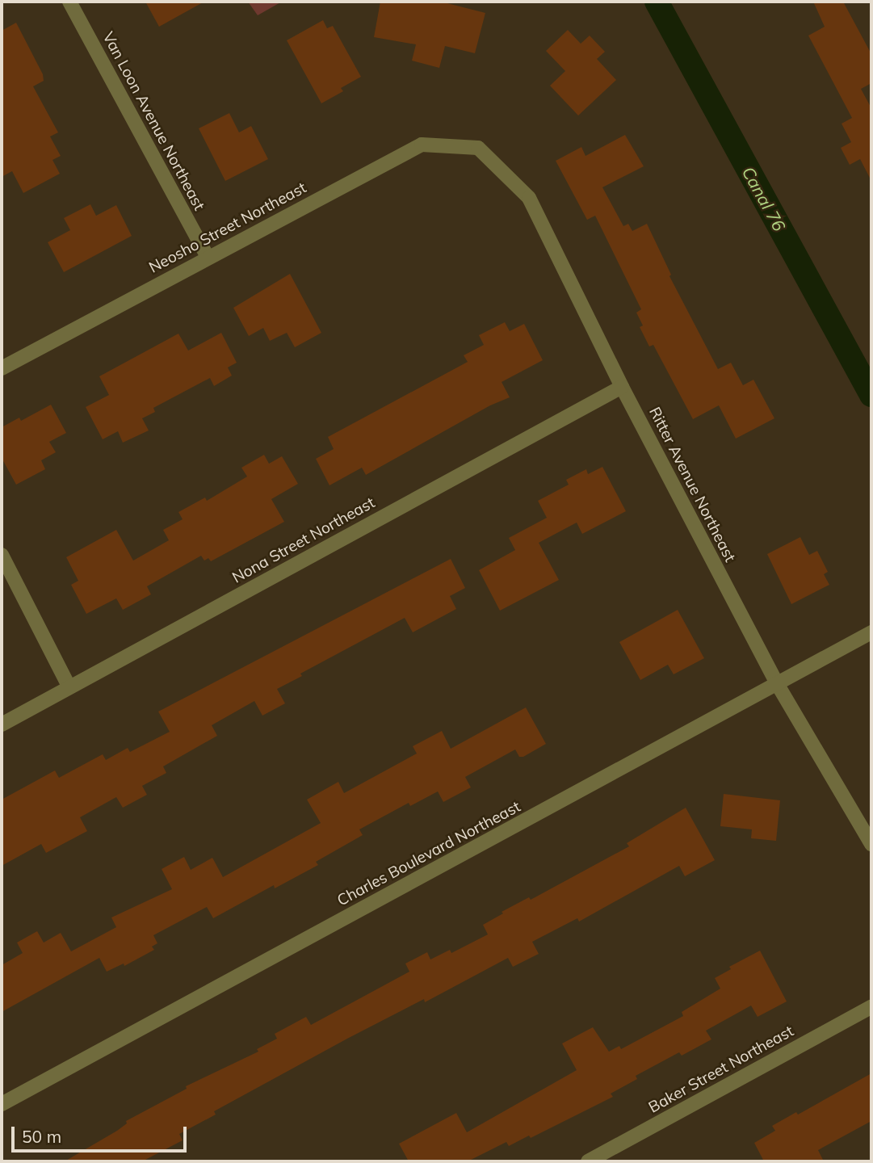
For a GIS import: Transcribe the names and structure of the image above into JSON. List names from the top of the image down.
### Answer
{
  "streets": {
    "street": [
      "Van Loon Avenue Northeast",
      "Neosho Street Northeast",
      "Ritter Avenue Northeast",
      "Nona Street Northeast",
      "Charles Boulevard Northeast",
      "Baker Street Northeast"
    ]
  },
  "crossings": [
    ["Van Loon Avenue Northeast", "Neosho Street Northeast"],
    ["Neosho Street Northeast", "Ritter Avenue Northeast"],
    ["Ritter Avenue Northeast", "Nona Street Northeast"],
    ["Ritter Avenue Northeast", "Charles Boulevard Northeast"]
  ],
  "water": ["Canal 76"],
  "scale_bar": "50 m"
}
